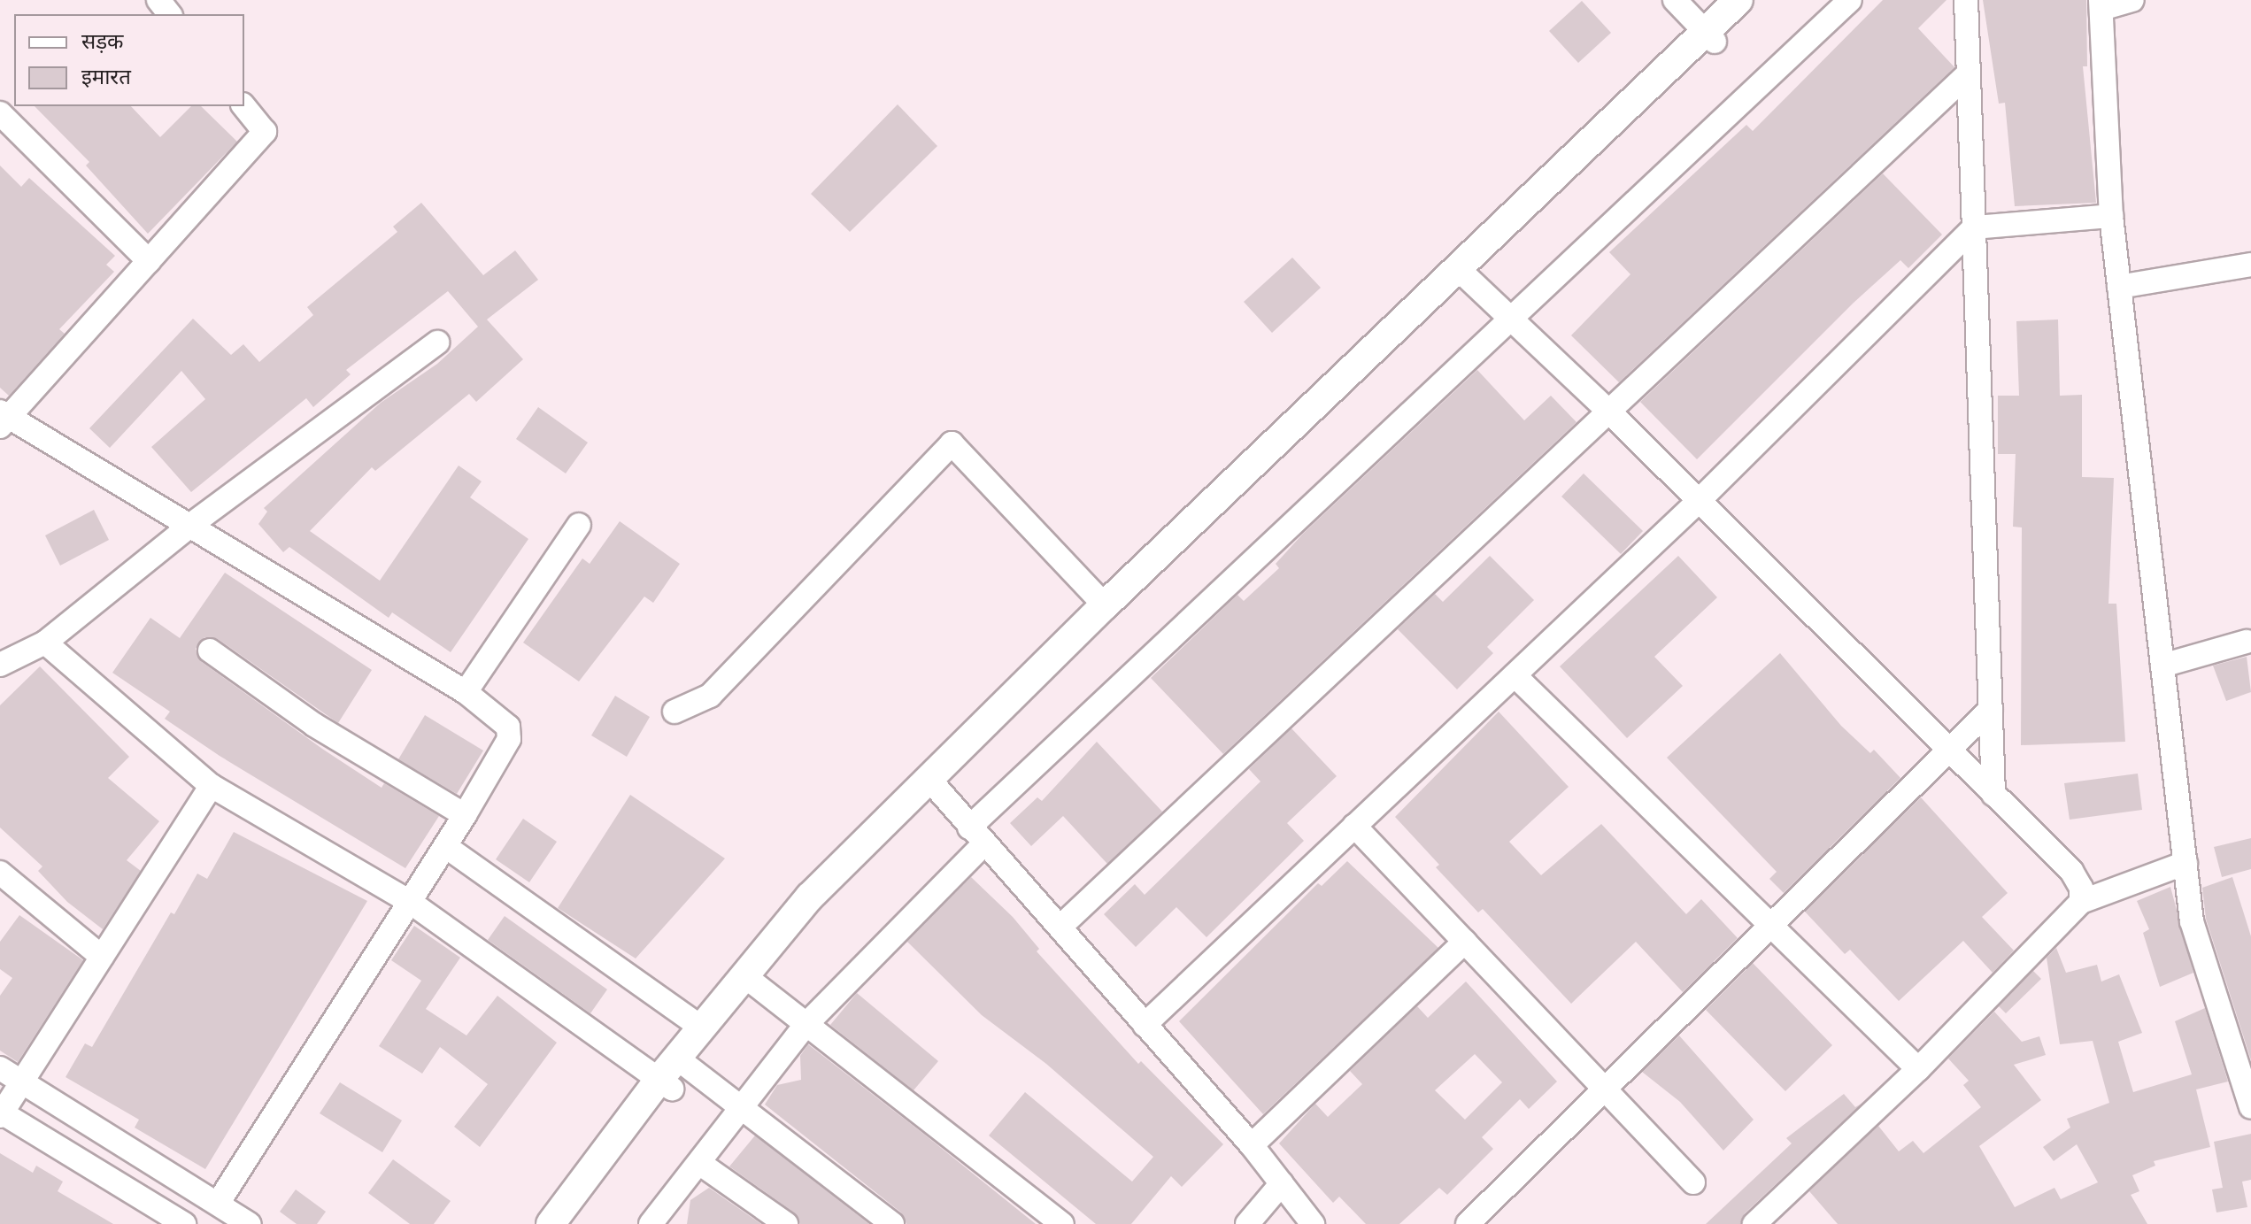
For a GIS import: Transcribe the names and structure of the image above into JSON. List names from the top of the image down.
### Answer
{
  "legend": ["सड़क", "इमारत"]
}
